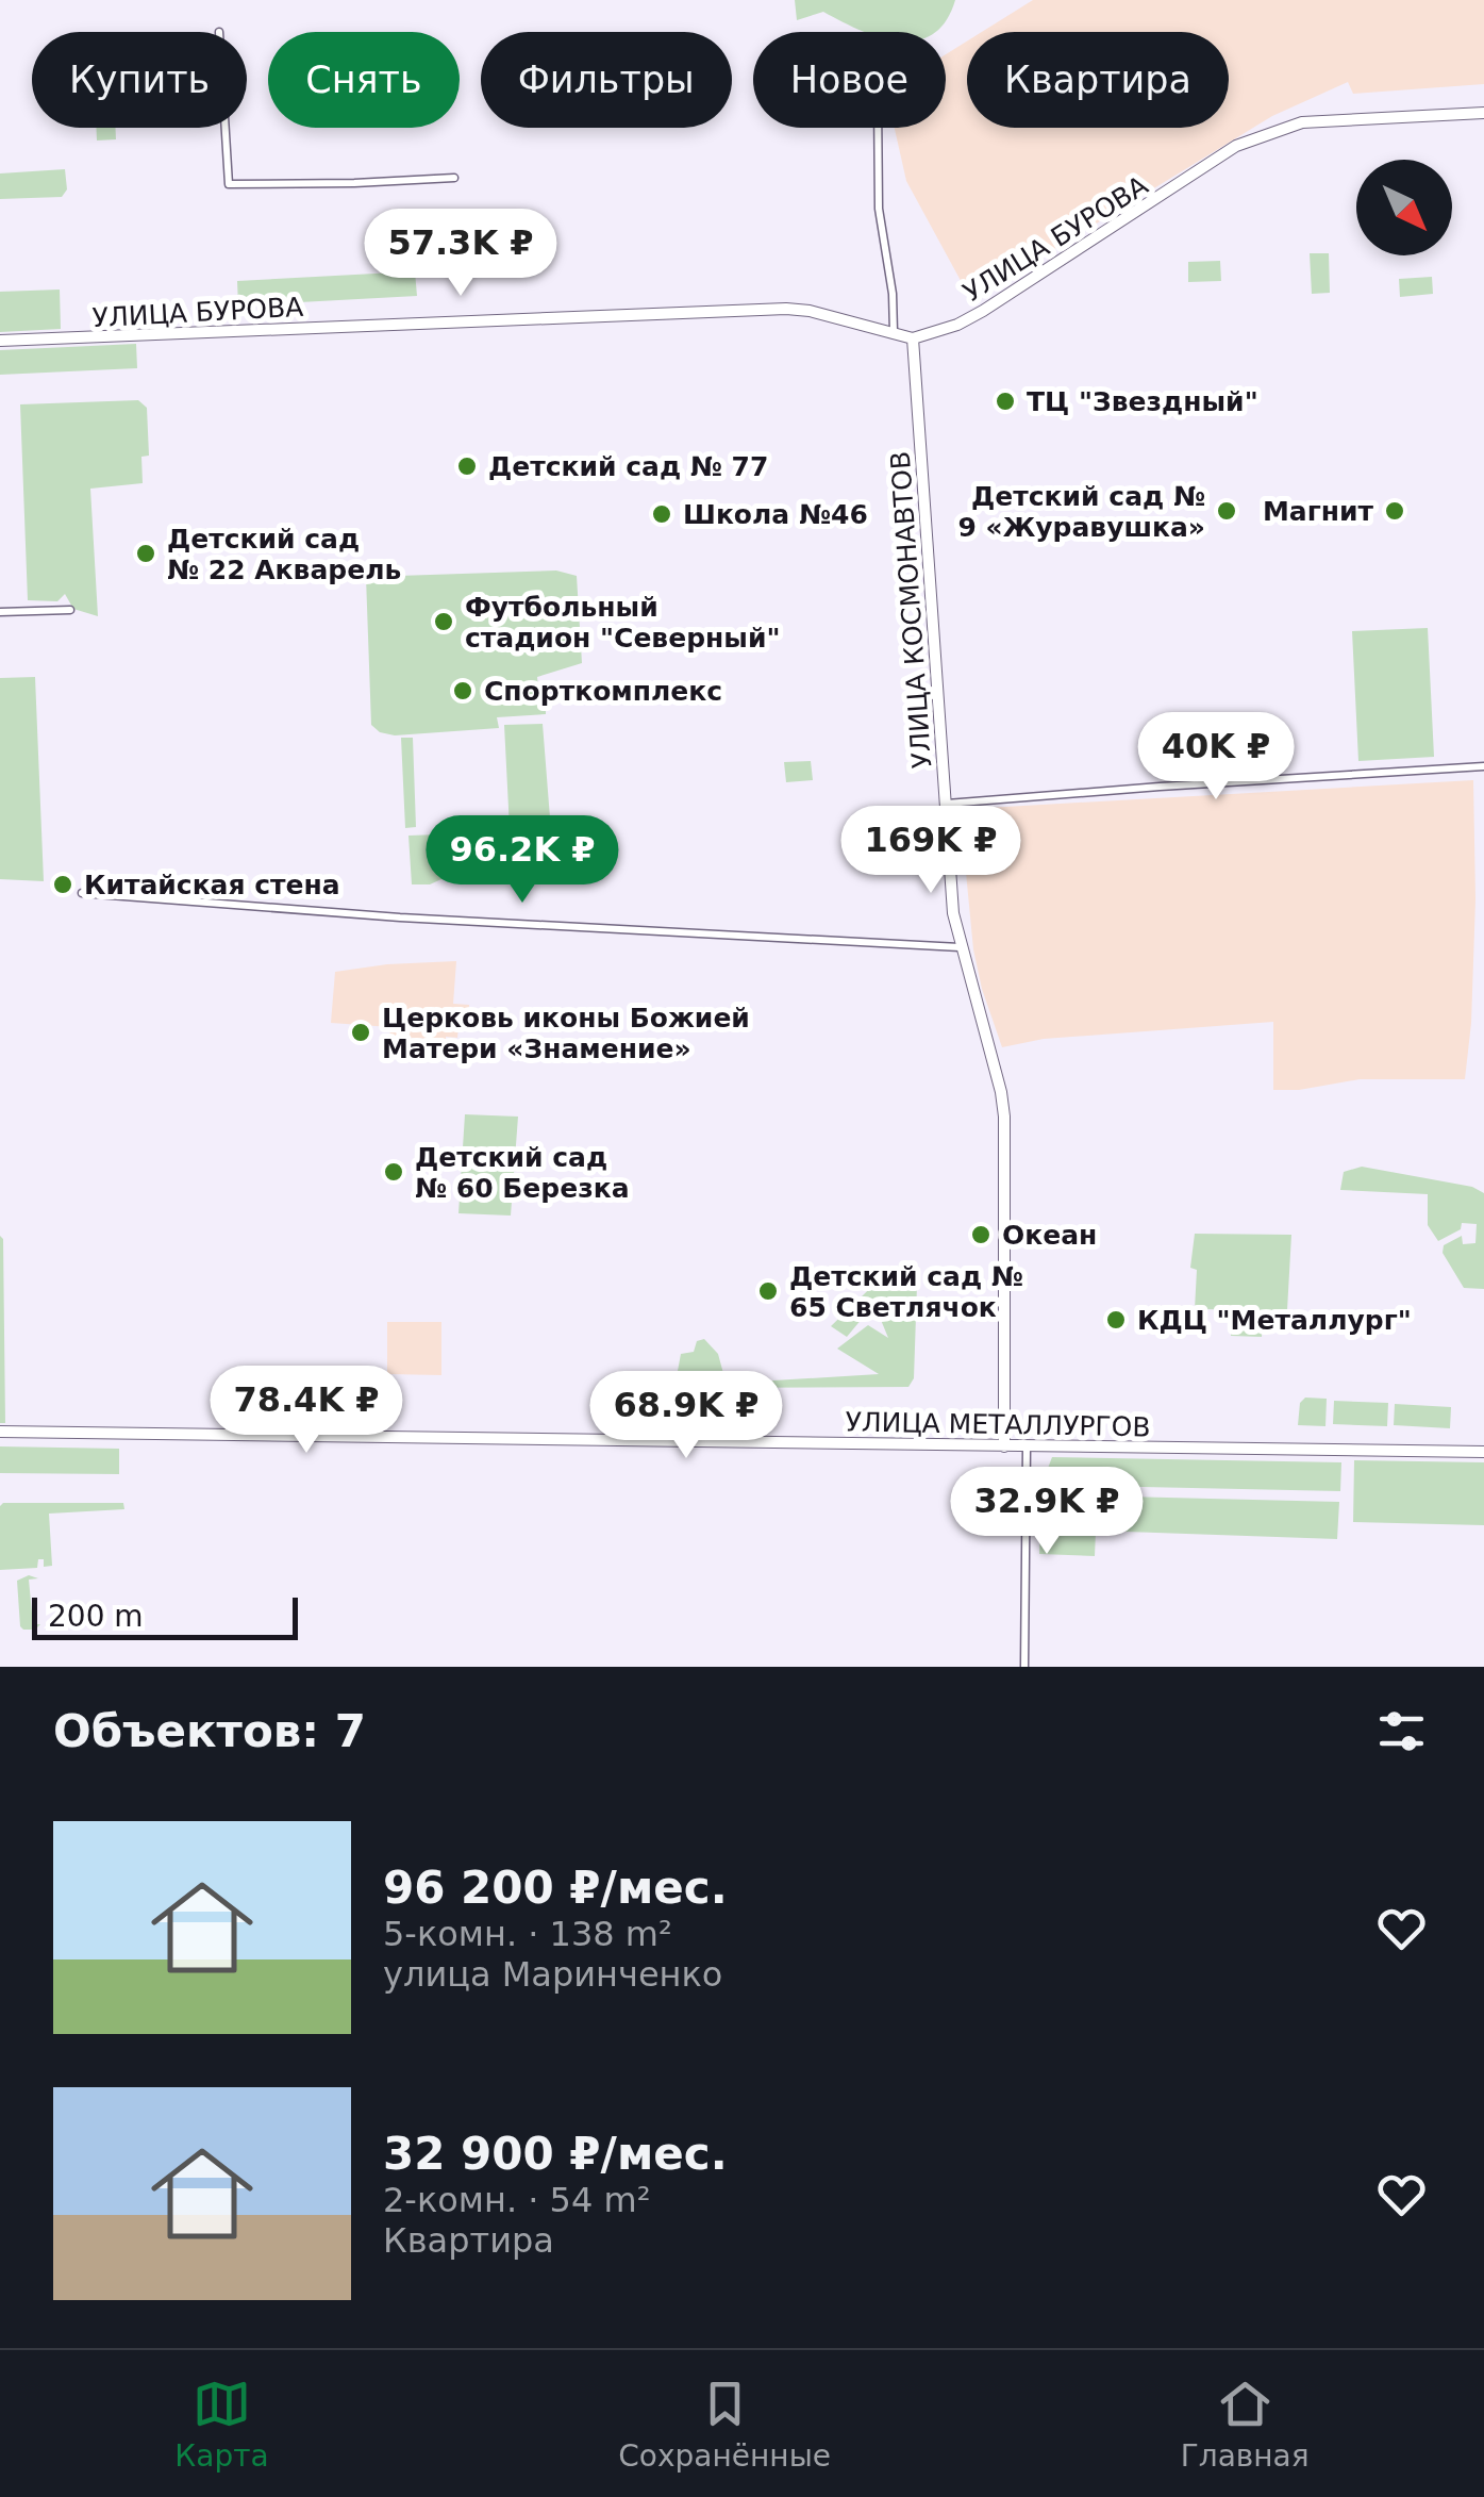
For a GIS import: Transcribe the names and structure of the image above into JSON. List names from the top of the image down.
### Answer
{
  "streets": {
    "main road": ["УЛИЦА БУРОВА", "УЛИЦА КОСМОНАВТОВ", "УЛИЦА МЕТАЛЛУРГОВ"]
  },
  "crossings": [
    ["УЛИЦА БУРОВА", "УЛИЦА КОСМОНАВТОВ"],
    ["УЛИЦА КОСМОНАВТОВ", "УЛИЦА МЕТАЛЛУРГОВ"]
  ],
  "places": [
    "ТЦ \"Звездный\"",
    "Детский сад № 77",
    "Детский сад № 9 «Журавушка»",
    "Магнит",
    "Школа №46",
    "Детский сад № 22 Акварель",
    "Футбольный стадион \"Северный\"",
    "Спорткомплекс",
    "Китайская стена",
    "Церковь иконы Божией Матери «Знамение»",
    "Детский сад № 60 Березка",
    "Океан",
    "Детский сад № 65 Светлячок",
    "КДЦ \"Металлург\""
  ],
  "scale_bar": "200 m",
  "north": "bottom right",
  "page": {
    "chip": [
      "Купить",
      "Снять",
      "Фильтры",
      "Новое",
      "Квартира"
    ],
    "price": [
      "57.3K ₽",
      "40K ₽",
      "169K ₽",
      "96.2K ₽",
      "78.4K ₽",
      "68.9K ₽",
      "32.9K ₽"
    ],
    "scale": "200 m",
    "heading": "Объектов: 7",
    "list": [
      {
        "name": "96 200 ₽/мес.",
        "note": "5-комн. · 138 m² · улица Маринченко"
      },
      {
        "name": "32 900 ₽/мес.",
        "note": "2-комн. · 54 m² · Квартира"
      }
    ],
    "tabs": ["Карта", "Сохранённые", "Главная"]
  }
}
